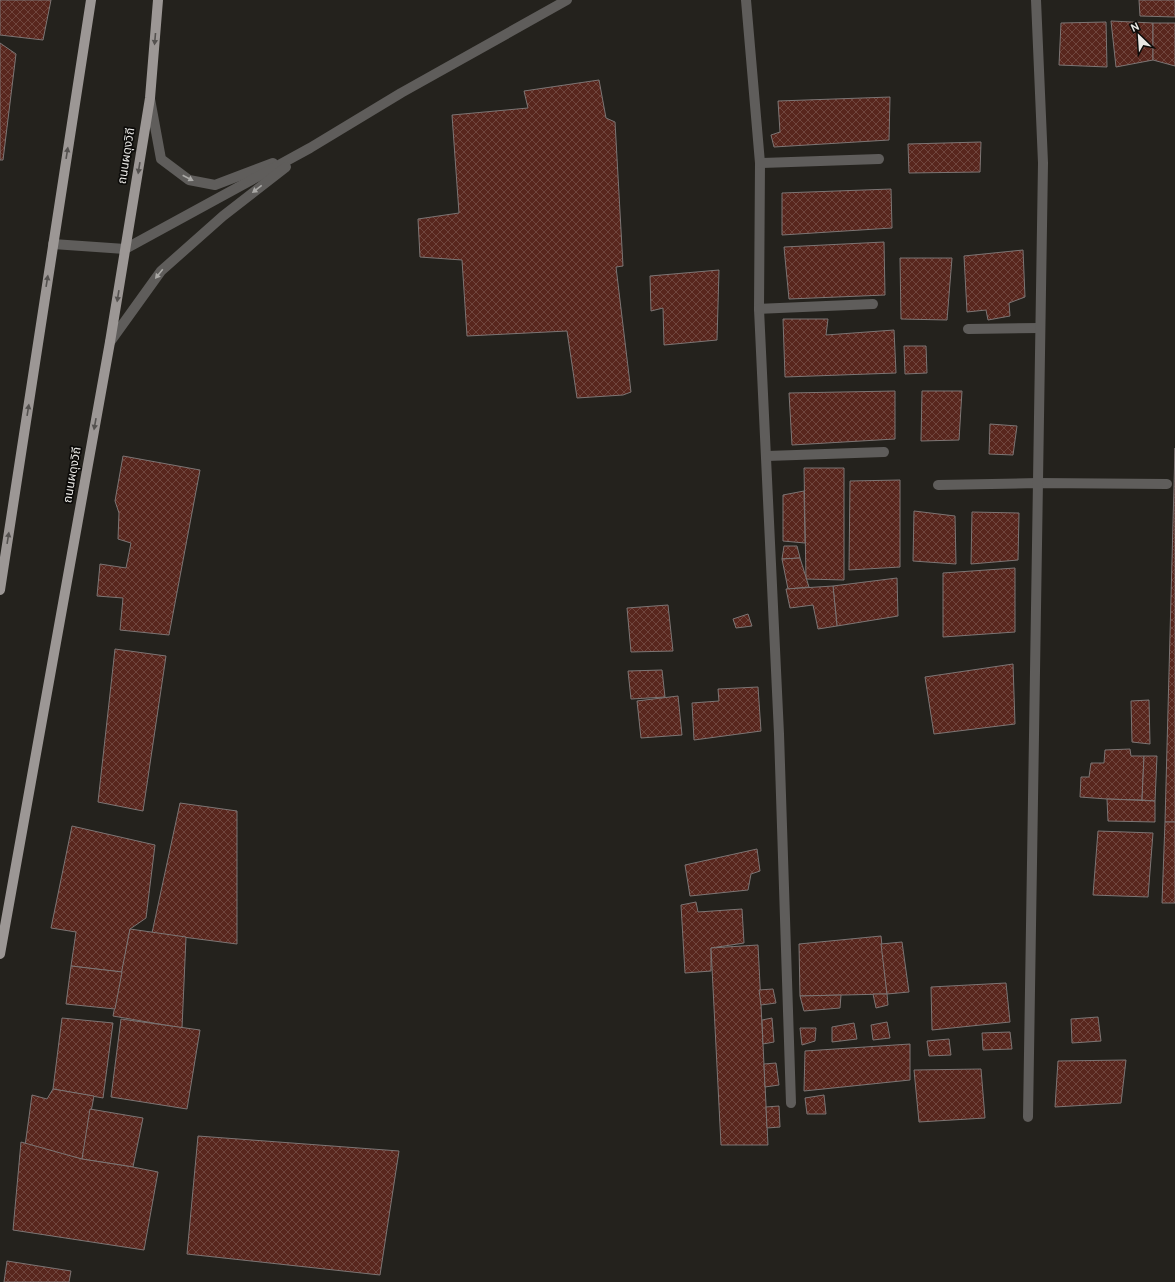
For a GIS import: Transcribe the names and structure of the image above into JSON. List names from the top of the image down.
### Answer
{
  "streets": {
    "main road": ["ถนนผดุงวิถี"]
  },
  "north": "top left"
}
